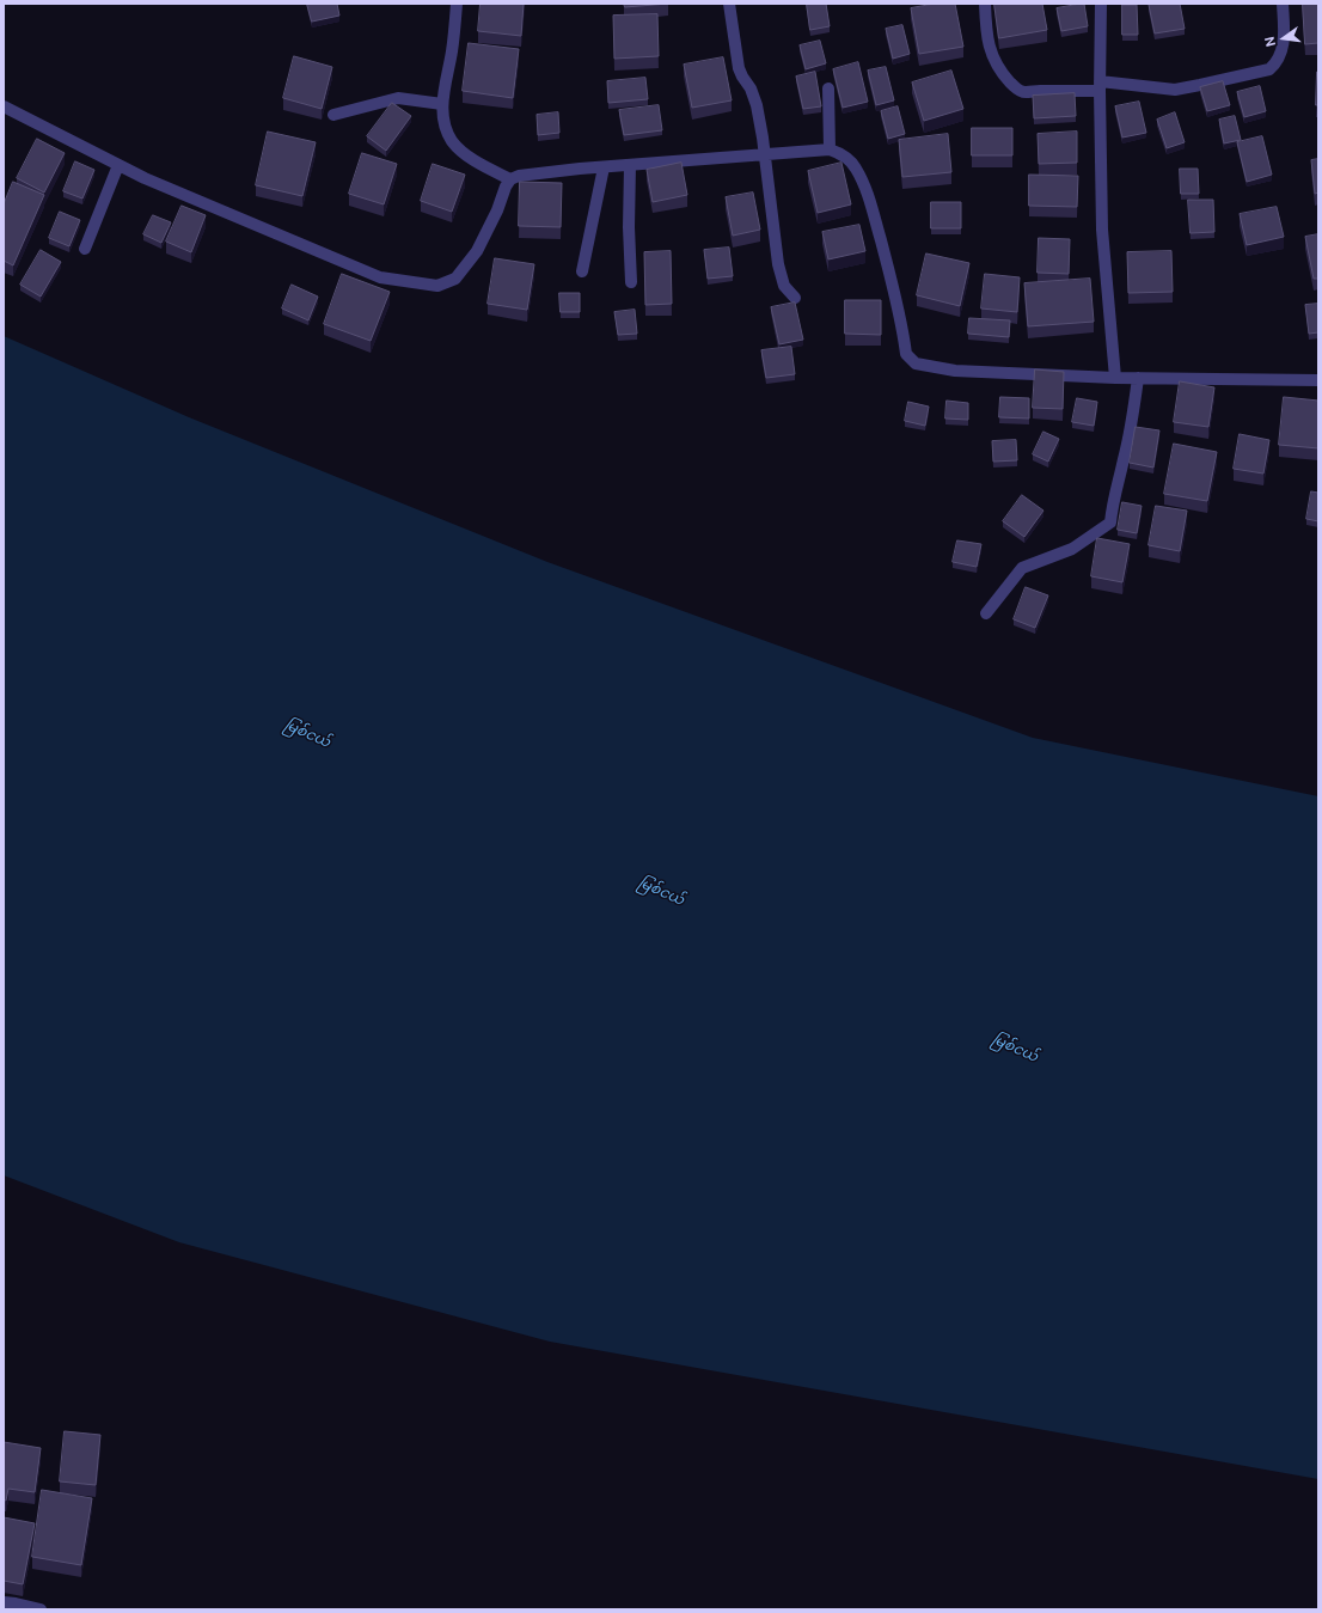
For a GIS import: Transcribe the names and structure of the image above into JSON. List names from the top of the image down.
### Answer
{
  "water": ["မြစ်ငယ်"],
  "north": "left"
}
